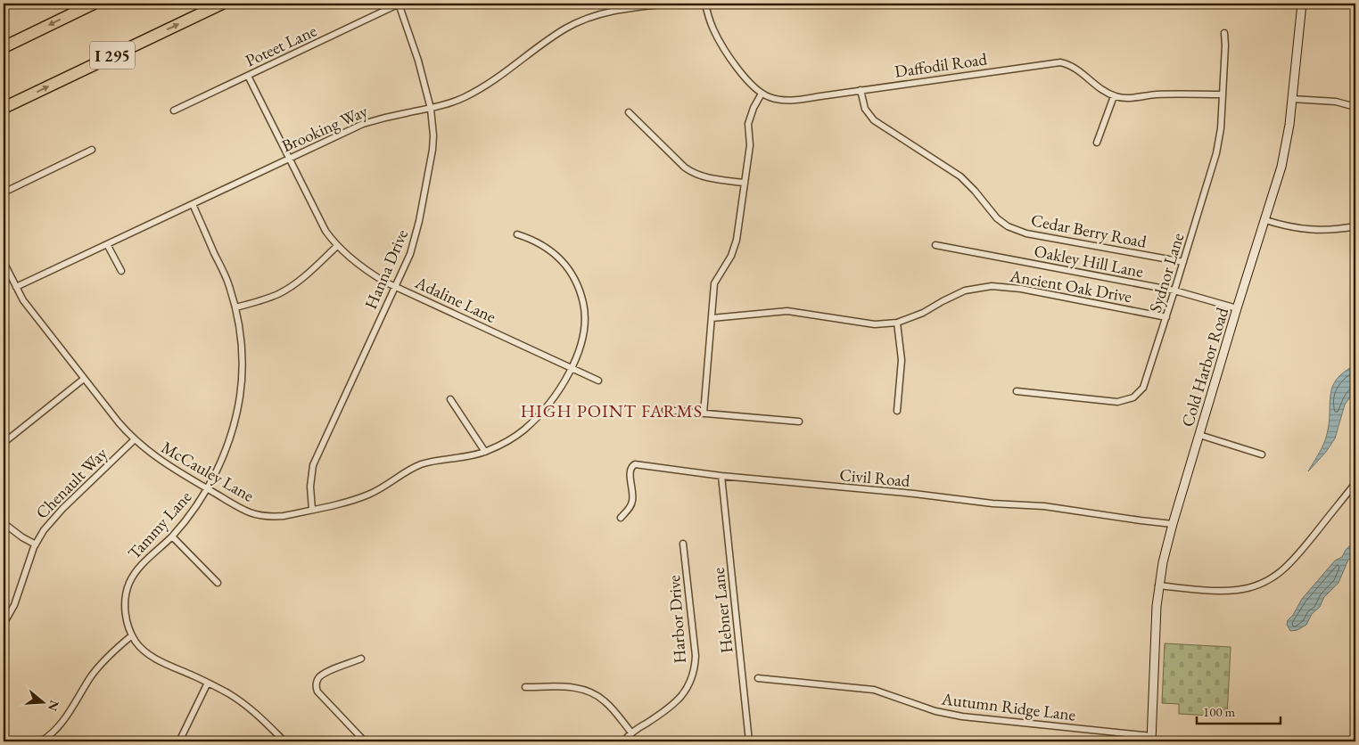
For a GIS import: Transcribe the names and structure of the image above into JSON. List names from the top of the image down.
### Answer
{
  "streets": {
    "highway": ["I 295"],
    "main road": ["Cold Harbor Road"],
    "street": [
      "Poteet Lane",
      "Daffodil Road",
      "Brooking Way",
      "Cedar Berry Road",
      "Oakley Hill Lane",
      "Hanna Drive",
      "Sydnor Lane",
      "Ancient Oak Drive",
      "Adaline Lane",
      "McCauley Lane",
      "Civil Road",
      "Chenault Way",
      "Tammy Lane",
      "Hebner Lane",
      "Harbor Drive",
      "Autumn Ridge Lane"
    ]
  },
  "crossings": [
    ["Poteet Lane", "Hanna Drive"],
    ["Poteet Lane", "Adaline Lane"],
    ["Daffodil Road", "Cedar Berry Road"],
    ["Brooking Way", "Hanna Drive"],
    ["Brooking Way", "Adaline Lane"],
    ["Brooking Way", "McCauley Lane"],
    ["Brooking Way", "Tammy Lane"],
    ["Cedar Berry Road", "Sydnor Lane"],
    ["Oakley Hill Lane", "Sydnor Lane"],
    ["Oakley Hill Lane", "Cold Harbor Road"],
    ["Hanna Drive", "Adaline Lane"],
    ["Hanna Drive", "McCauley Lane"],
    ["Sydnor Lane", "Ancient Oak Drive"],
    ["Adaline Lane", "McCauley Lane"],
    ["Cold Harbor Road", "Civil Road"],
    ["Cold Harbor Road", "Autumn Ridge Lane"],
    ["McCauley Lane", "Chenault Way"],
    ["McCauley Lane", "Tammy Lane"],
    ["Civil Road", "Hebner Lane"]
  ],
  "districts": ["HIGH POINT FARMS"],
  "scale_bar": "100 m",
  "north": "right"
}
